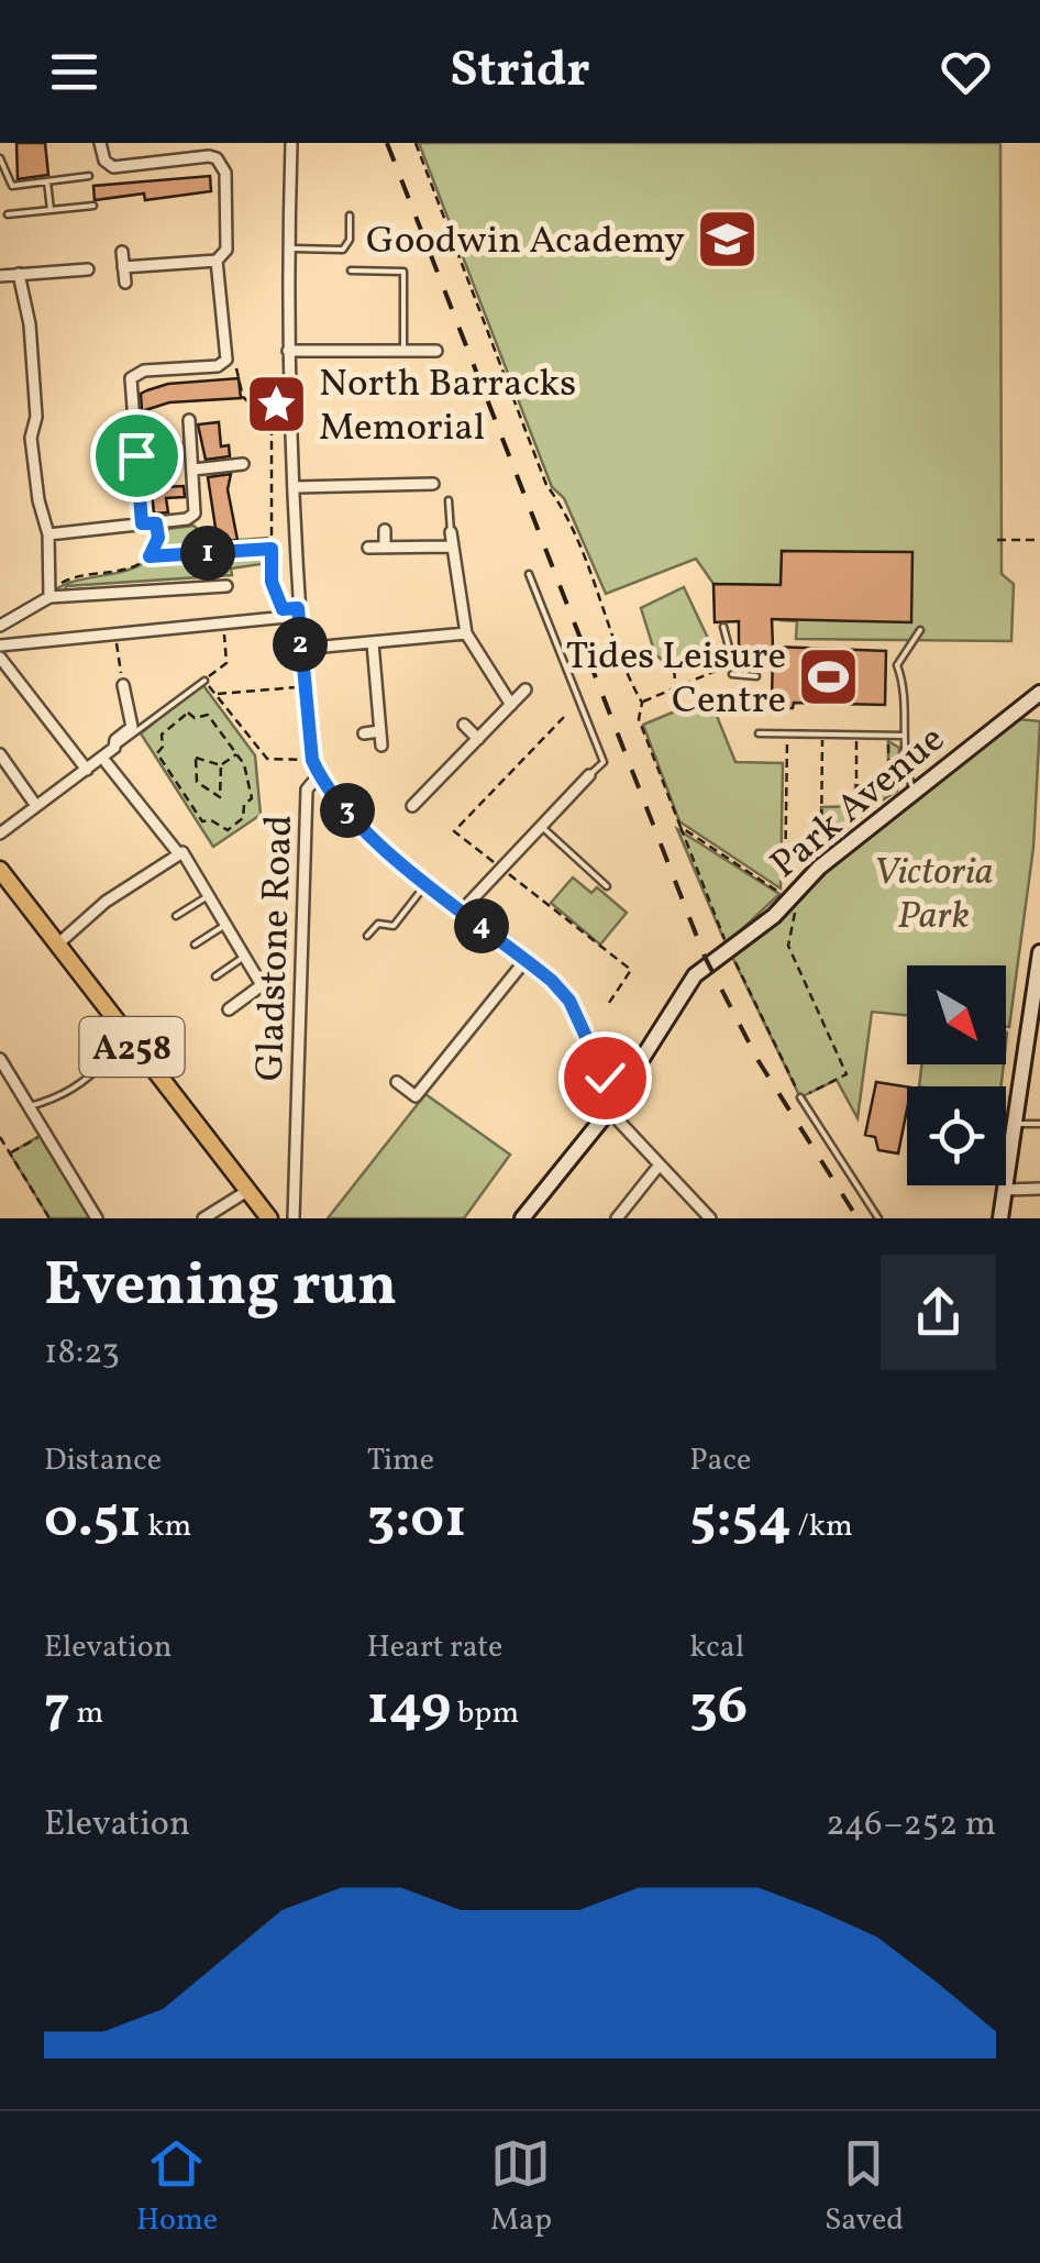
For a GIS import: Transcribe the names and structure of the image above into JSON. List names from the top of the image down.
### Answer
{
  "streets": {
    "main road": ["A258"],
    "street": ["Park Avenue", "Gladstone Road"]
  },
  "parks": ["Victoria Park"],
  "places": {
    "school or university": ["Goodwin Academy"],
    "place": ["North Barracks Memorial"],
    "sports": ["Tides Leisure Centre"]
  },
  "north": "bottom right",
  "page": {
    "header": "Stridr",
    "pins": [
      "1",
      "2",
      "3",
      "4"
    ],
    "heading": ["Evening run", "18:23"],
    "stats": [
      ["Distance", "0.51 km"],
      ["Time", "3:01"],
      ["Pace", "5:54 /km"],
      ["Elevation", "7 m"],
      ["Heart rate", "149 bpm"],
      ["kcal", "36"]
    ],
    "chart": ["Elevation", "246–252 m"],
    "tabs": ["Home", "Map", "Saved"]
  }
}
